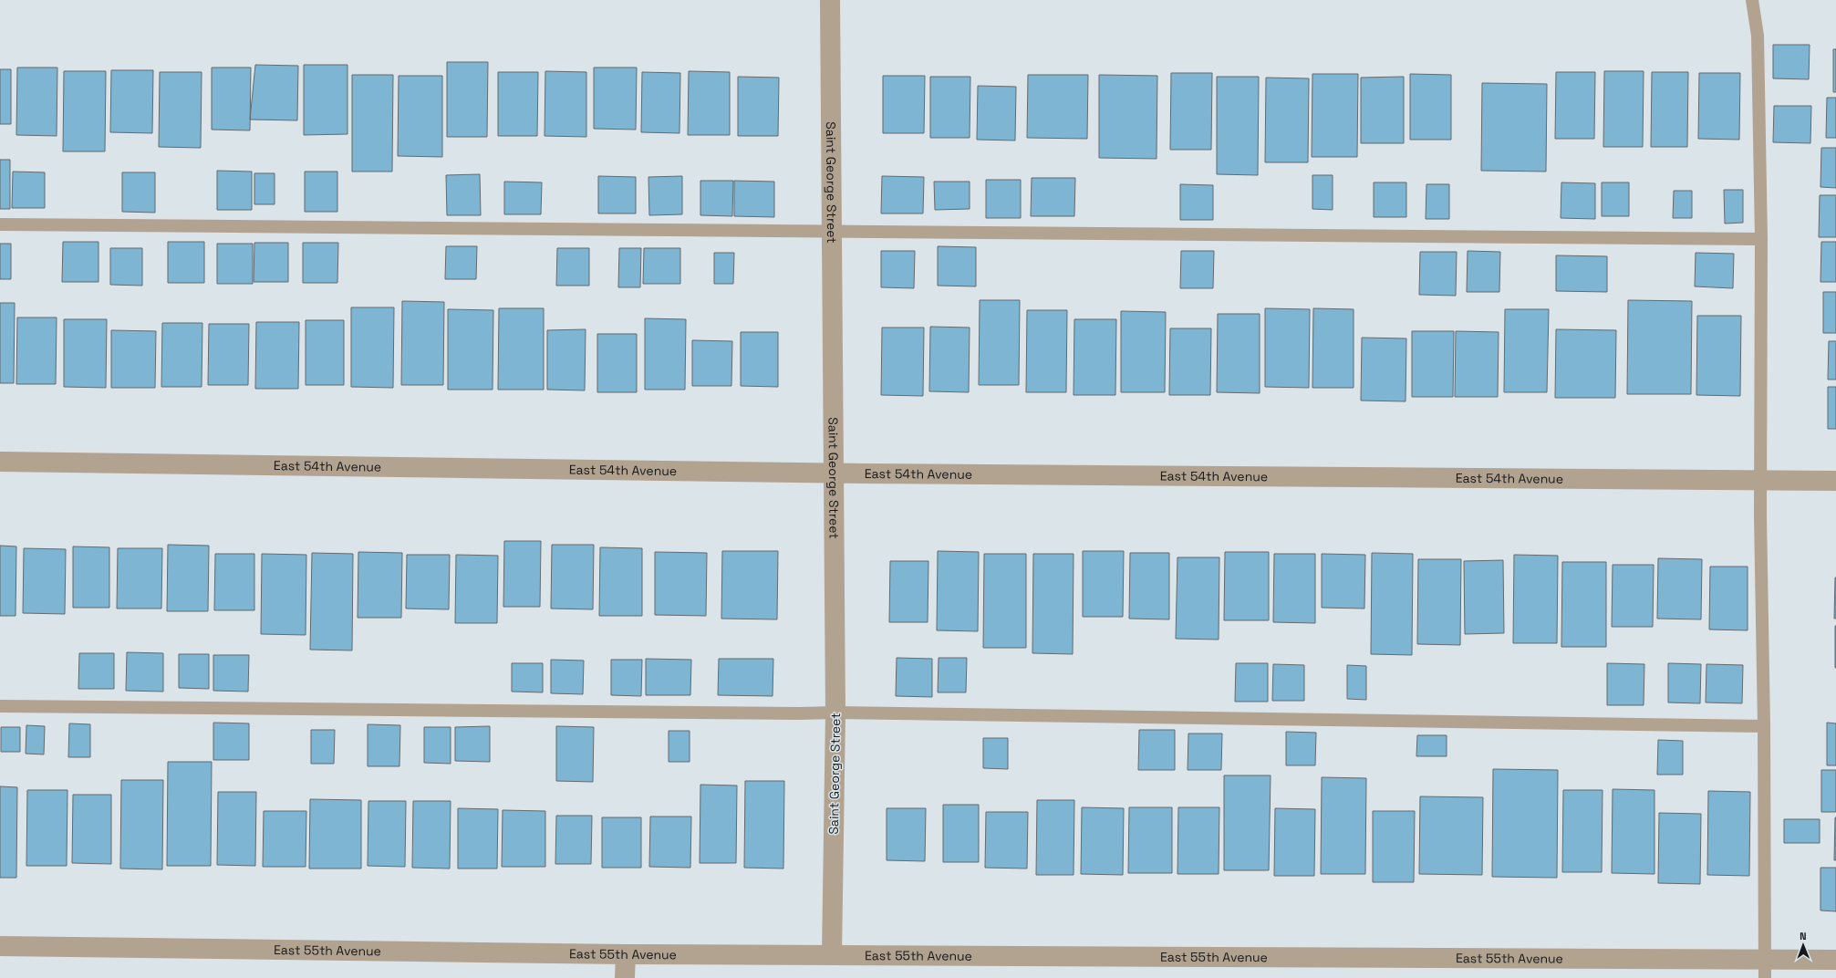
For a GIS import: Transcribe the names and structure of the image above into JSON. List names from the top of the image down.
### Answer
{
  "streets": {
    "street": ["Saint George Street", "East 54th Avenue", "East 55th Avenue"]
  },
  "crossings": [
    ["Saint George Street", "East 54th Avenue"],
    ["Saint George Street", "East 55th Avenue"]
  ],
  "north": "top"
}
